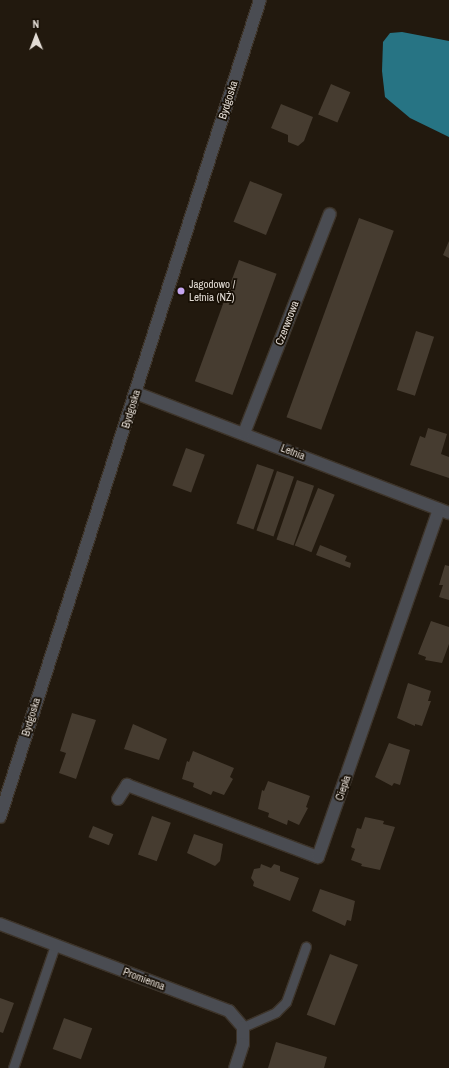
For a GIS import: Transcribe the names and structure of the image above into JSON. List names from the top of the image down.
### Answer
{
  "streets": {
    "street": [
      "Bydgoska",
      "Czerwcowa",
      "Letnia",
      "Ciepła",
      "Promienna"
    ]
  },
  "crossings": [
    ["Bydgoska", "Letnia"],
    ["Czerwcowa", "Letnia"],
    ["Letnia", "Ciepła"]
  ],
  "places": ["Jagodowo / Letnia (NŻ)"],
  "north": "top"
}
